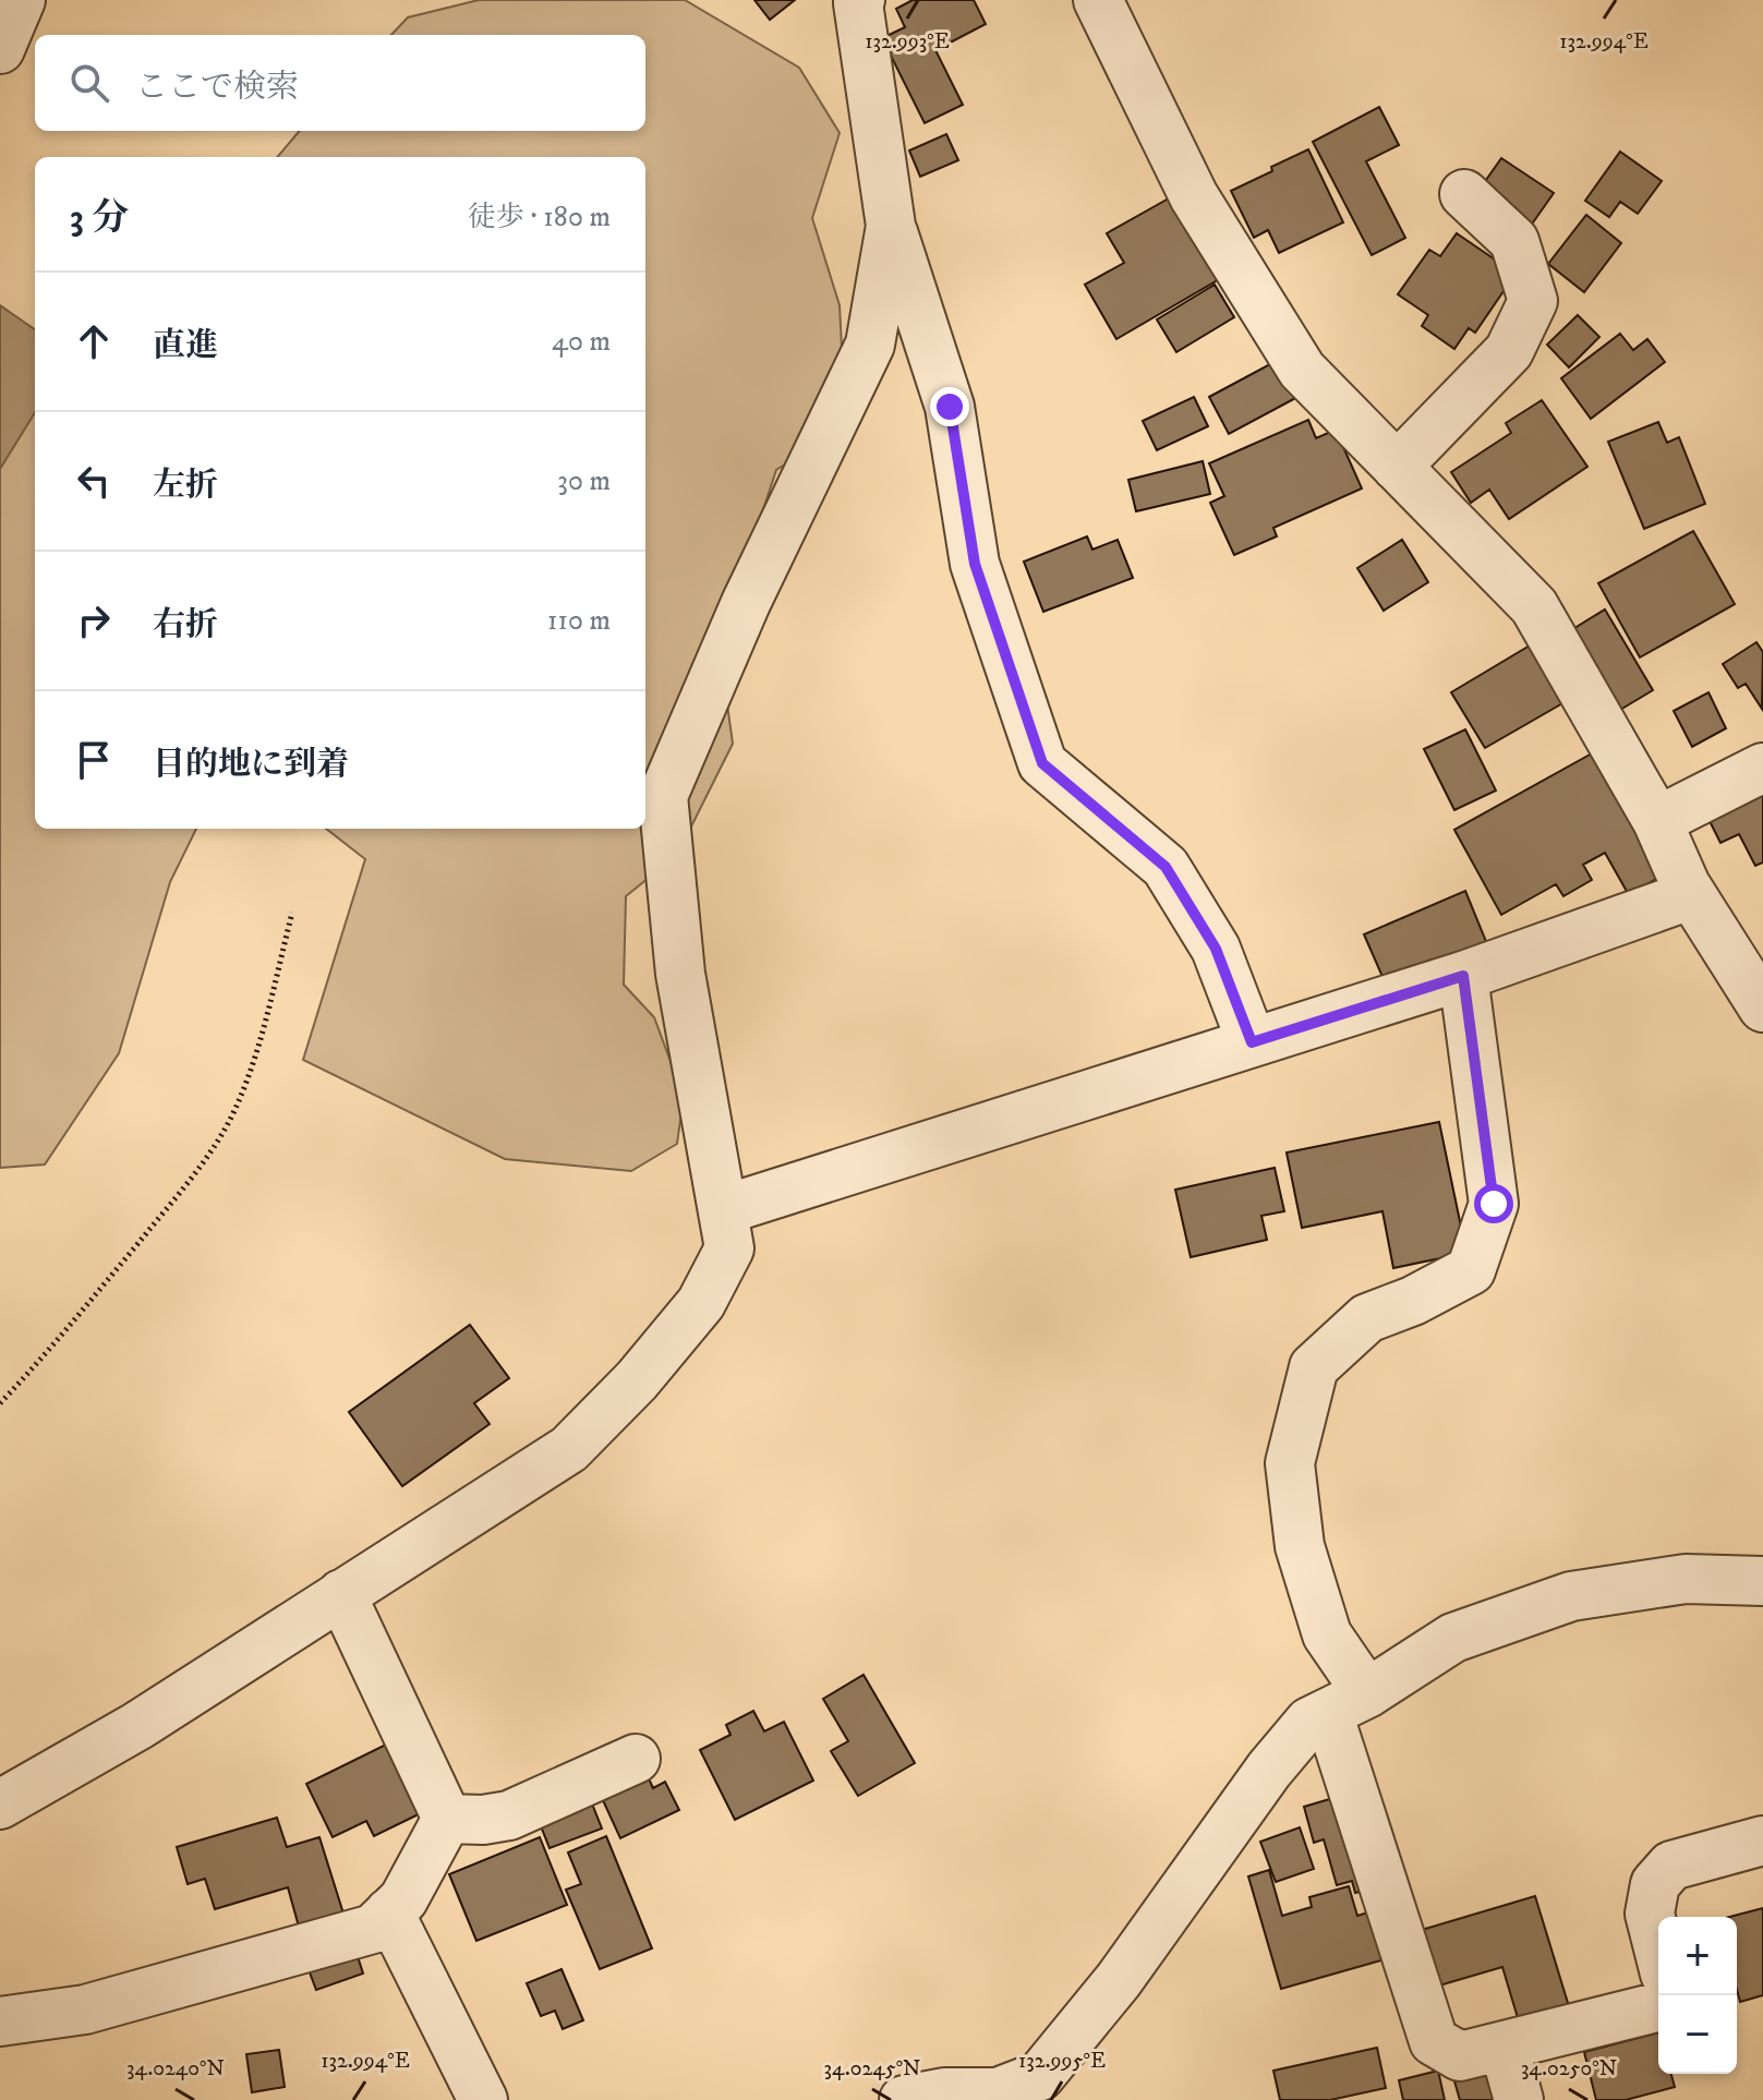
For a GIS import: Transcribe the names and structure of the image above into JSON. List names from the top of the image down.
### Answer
{
  "page": {
    "search": "ここで検索",
    "heading": ["3 分", "徒歩 · 180 m"],
    "list": [
      ["直進", "40 m"],
      ["左折", "30 m"],
      ["右折", "110 m"],
      "目的地に到着"
    ],
    "map_buttons": ["+", "−"]
  },
  "coordinates": [
    "132.994°E",
    "132.993°E",
    "132.995°E",
    "34.0240°N",
    "34.0245°N",
    "34.0250°N"
  ]
}
